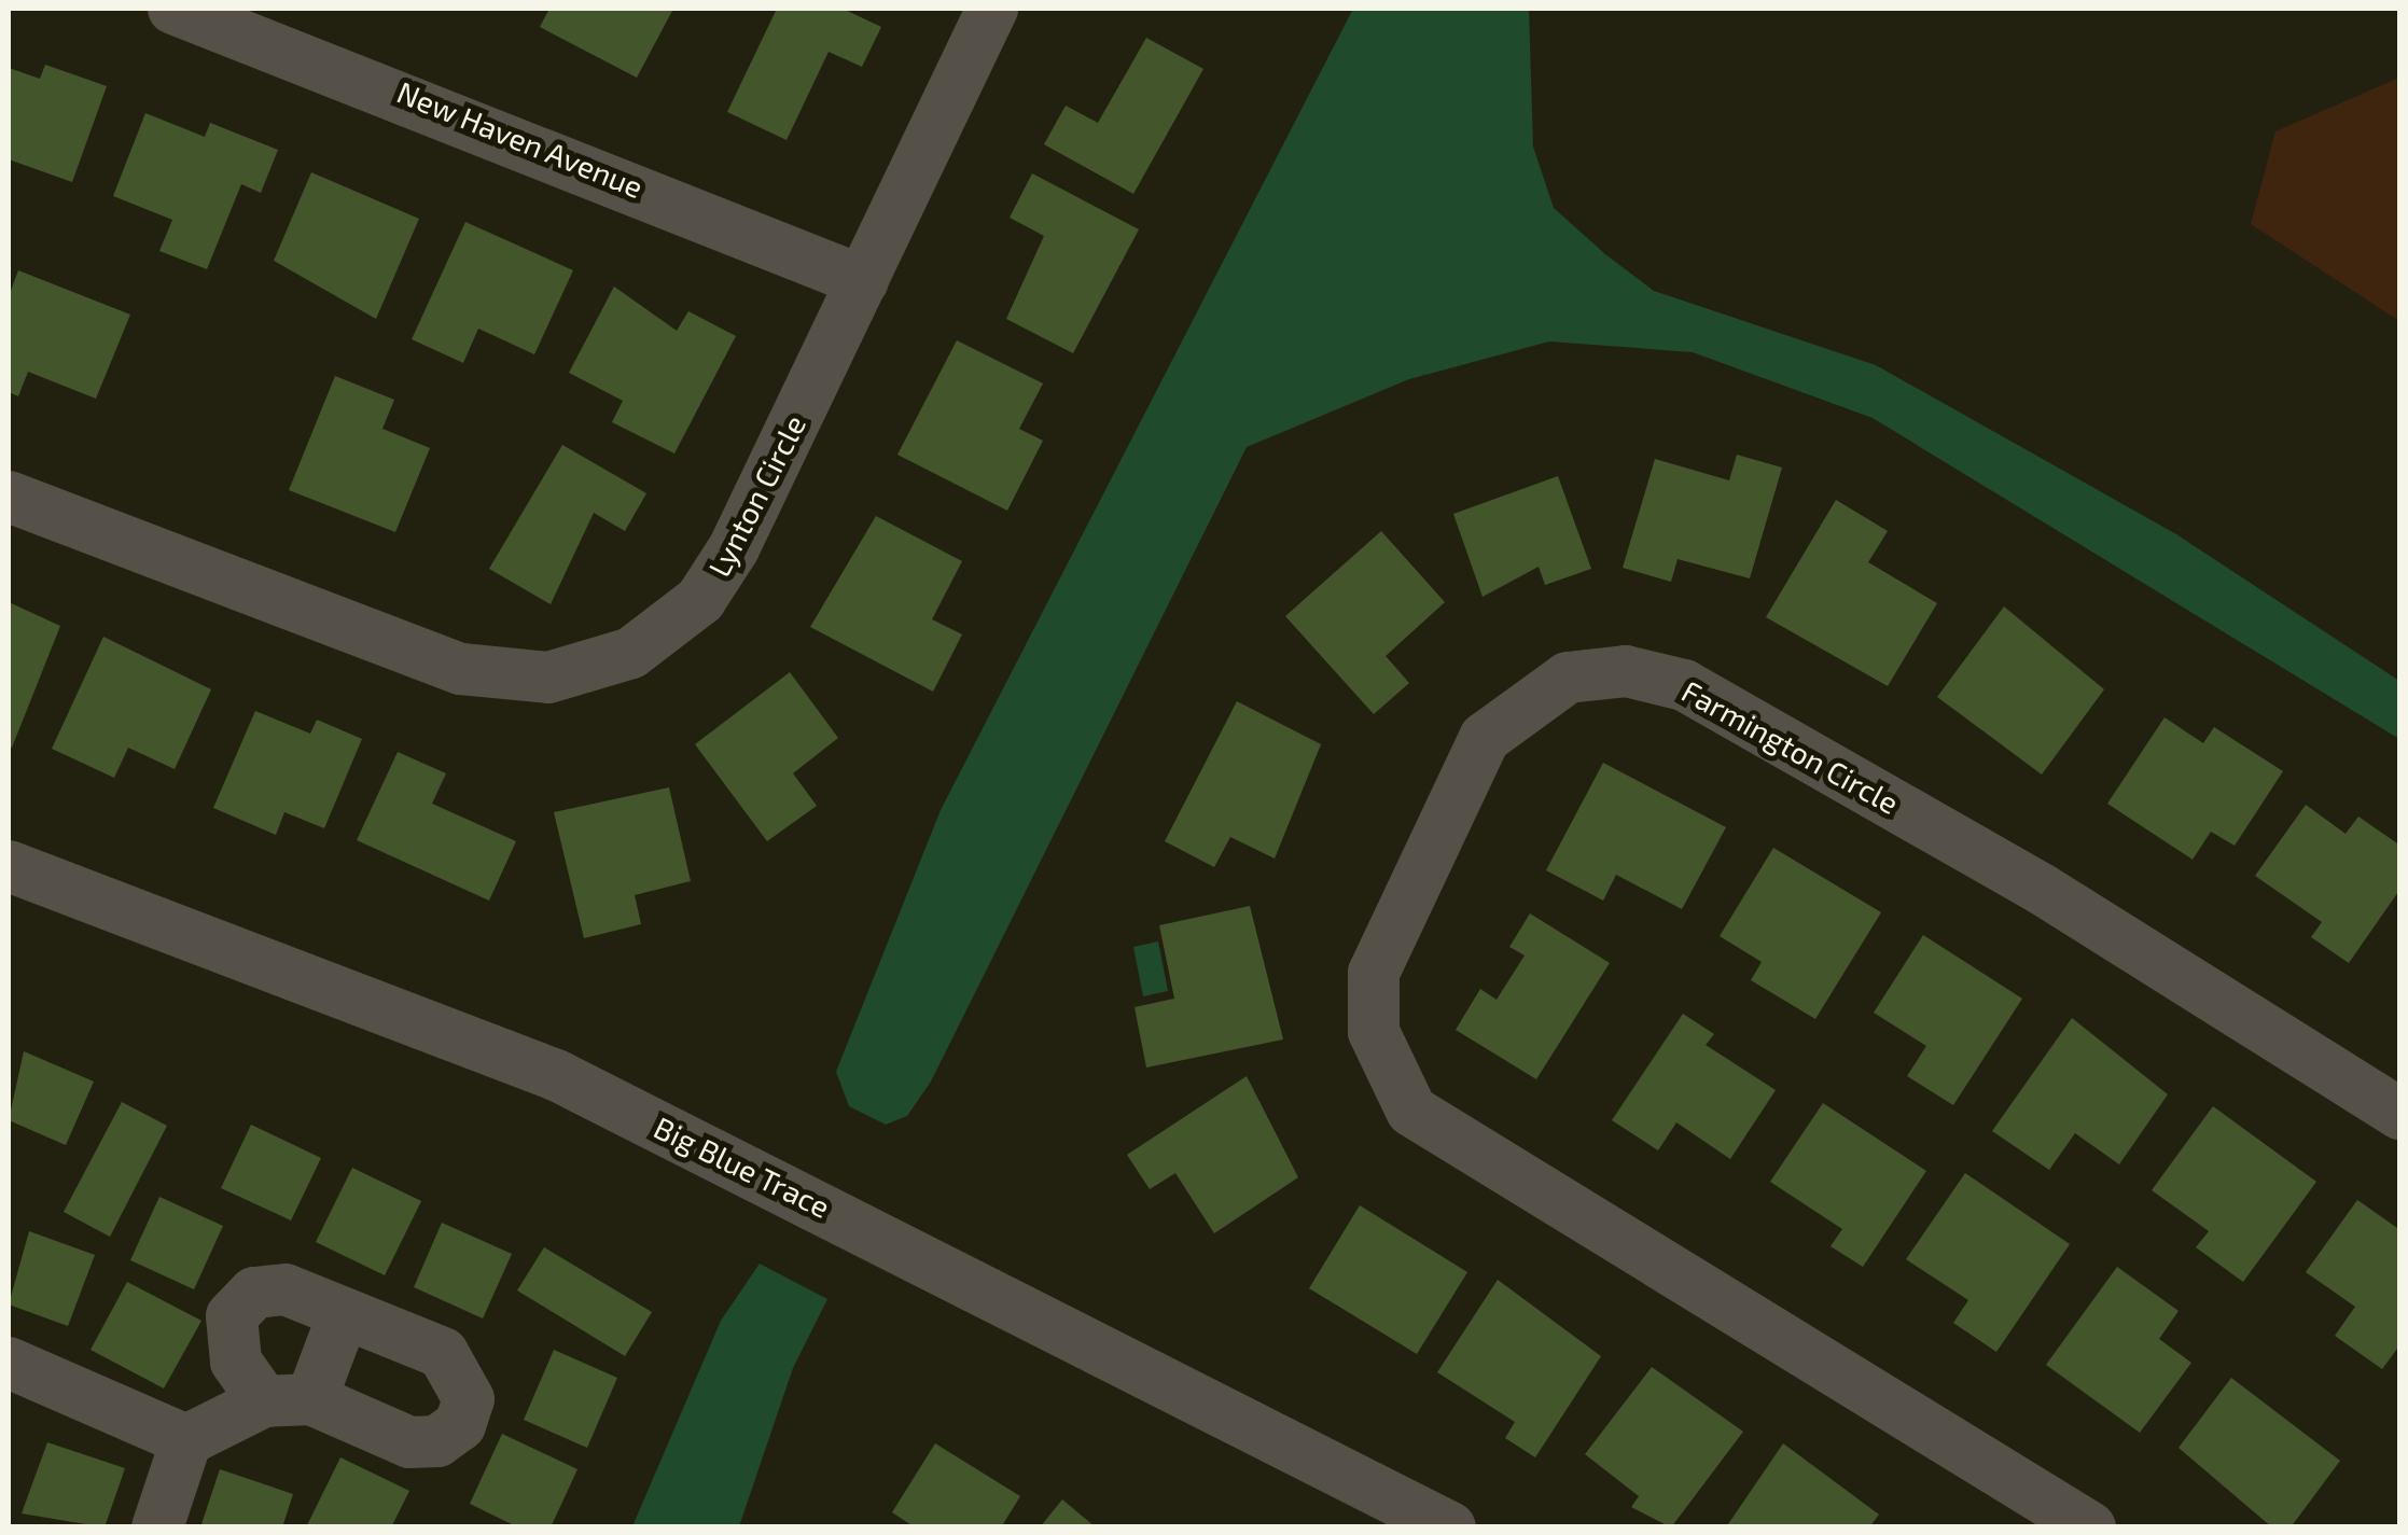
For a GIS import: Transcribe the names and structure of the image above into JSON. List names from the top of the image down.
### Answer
{
  "streets": {
    "street": [
      "New Haven Avenue",
      "Lynton Circle",
      "Farmington Circle",
      "Big Blue Trace"
    ]
  },
  "crossings": [
    ["New Haven Avenue", "Lynton Circle"]
  ]
}
